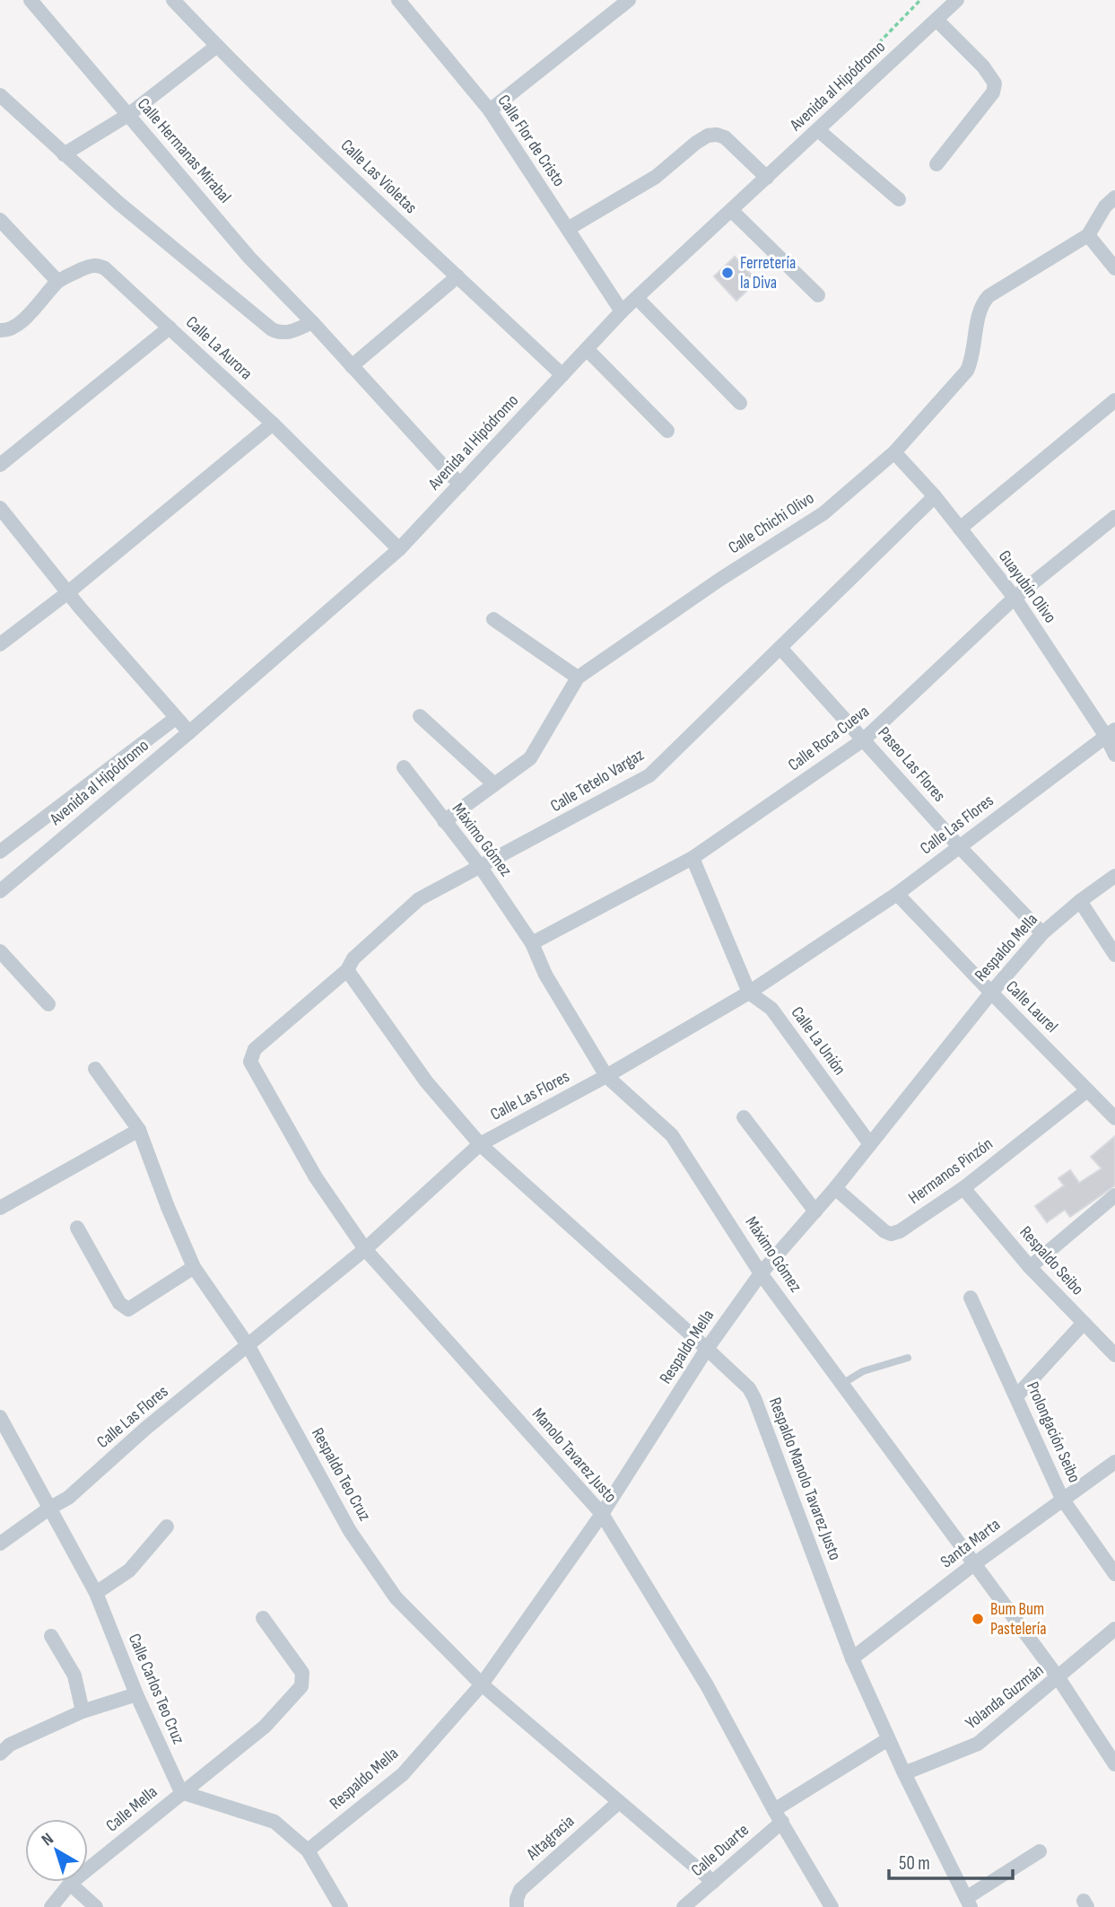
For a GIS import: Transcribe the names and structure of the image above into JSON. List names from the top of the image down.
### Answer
{
  "streets": {
    "street": [
      "Avenida al Hipódromo",
      "Calle Flor de Cristo",
      "Calle Hermanas Mirabal",
      "Calle Las Violetas",
      "Calle La Aurora",
      "Calle Chichi Olivo",
      "Guayubín Olivo",
      "Calle Roca Cueva",
      "Paseo Las Flores",
      "Calle Tetelo Vargaz",
      "Calle Las Flores",
      "Máximo Gómez",
      "Respaldo Mella",
      "Calle Laurel",
      "Calle La Unión",
      "Hermanos Pinzón",
      "Respaldo Seibo",
      "Prolongación Seibo",
      "Manolo Tavarez Justo",
      "Respaldo Teo Cruz",
      "Respaldo Manolo Tavarez Justo",
      "Santa Marta",
      "Calle Carlos Teo Cruz",
      "Yolanda Guzmán",
      "Calle Mella",
      "Altagracia",
      "Calle Duarte"
    ]
  },
  "crossings": [
    ["Avenida al Hipódromo", "Calle Flor de Cristo"],
    ["Avenida al Hipódromo", "Calle Hermanas Mirabal"],
    ["Avenida al Hipódromo", "Calle Las Violetas"],
    ["Avenida al Hipódromo", "Calle La Aurora"],
    ["Calle Chichi Olivo", "Guayubín Olivo"],
    ["Calle Chichi Olivo", "Máximo Gómez"],
    ["Guayubín Olivo", "Calle Roca Cueva"],
    ["Guayubín Olivo", "Calle Tetelo Vargaz"],
    ["Guayubín Olivo", "Calle Las Flores"],
    ["Calle Roca Cueva", "Paseo Las Flores"],
    ["Calle Roca Cueva", "Máximo Gómez"],
    ["Paseo Las Flores", "Calle Tetelo Vargaz"],
    ["Paseo Las Flores", "Calle Las Flores"],
    ["Paseo Las Flores", "Respaldo Mella"],
    ["Calle Tetelo Vargaz", "Máximo Gómez"],
    ["Calle Tetelo Vargaz", "Manolo Tavarez Justo"],
    ["Calle Tetelo Vargaz", "Respaldo Manolo Tavarez Justo"],
    ["Calle Las Flores", "Máximo Gómez"],
    ["Calle Las Flores", "Calle Laurel"],
    ["Calle Las Flores", "Calle La Unión"],
    ["Calle Las Flores", "Manolo Tavarez Justo"],
    ["Calle Las Flores", "Respaldo Teo Cruz"],
    ["Calle Las Flores", "Respaldo Manolo Tavarez Justo"],
    ["Calle Las Flores", "Calle Carlos Teo Cruz"],
    ["Máximo Gómez", "Respaldo Mella"],
    ["Máximo Gómez", "Santa Marta"],
    ["Máximo Gómez", "Yolanda Guzmán"],
    ["Respaldo Mella", "Calle Laurel"],
    ["Respaldo Mella", "Calle La Unión"],
    ["Respaldo Mella", "Hermanos Pinzón"],
    ["Respaldo Mella", "Manolo Tavarez Justo"],
    ["Respaldo Mella", "Respaldo Teo Cruz"],
    ["Respaldo Mella", "Respaldo Manolo Tavarez Justo"],
    ["Calle Laurel", "Hermanos Pinzón"],
    ["Hermanos Pinzón", "Respaldo Seibo"],
    ["Prolongación Seibo", "Santa Marta"],
    ["Manolo Tavarez Justo", "Calle Duarte"],
    ["Respaldo Teo Cruz", "Altagracia"],
    ["Respaldo Teo Cruz", "Calle Duarte"],
    ["Respaldo Manolo Tavarez Justo", "Santa Marta"],
    ["Respaldo Manolo Tavarez Justo", "Yolanda Guzmán"],
    ["Respaldo Manolo Tavarez Justo", "Calle Duarte"],
    ["Calle Carlos Teo Cruz", "Calle Mella"]
  ],
  "places": ["Ferretería la Diva", "Bum Bum Pastelería"],
  "scale_bar": "50 m",
  "north": "top left"
}
